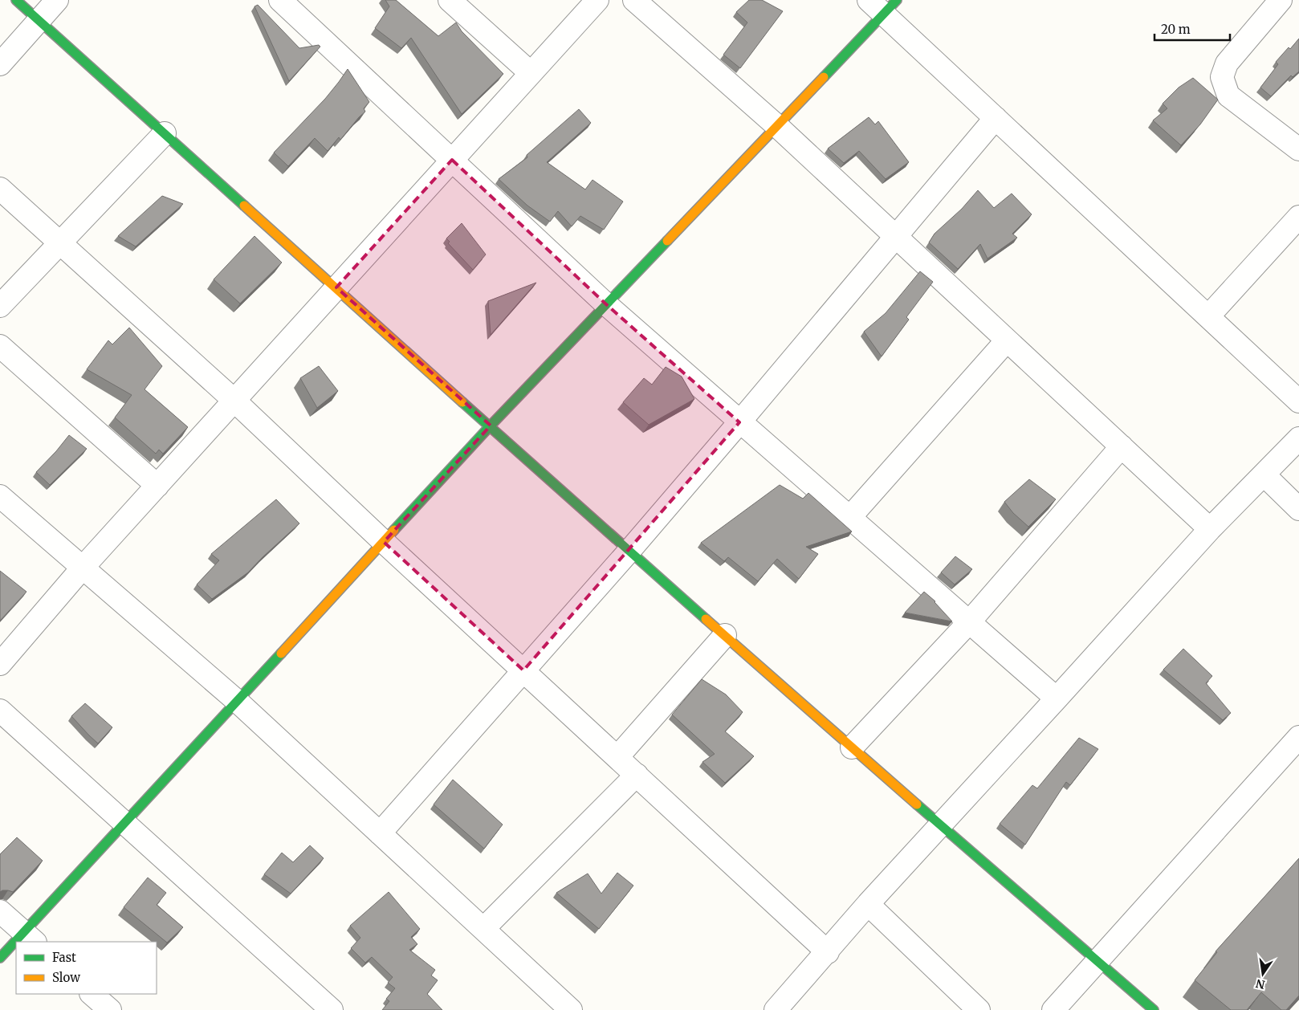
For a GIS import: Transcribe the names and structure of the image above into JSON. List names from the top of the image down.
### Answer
{
  "legend": ["Fast", "Slow"],
  "scale_bar": "20 m",
  "north": "bottom"
}
